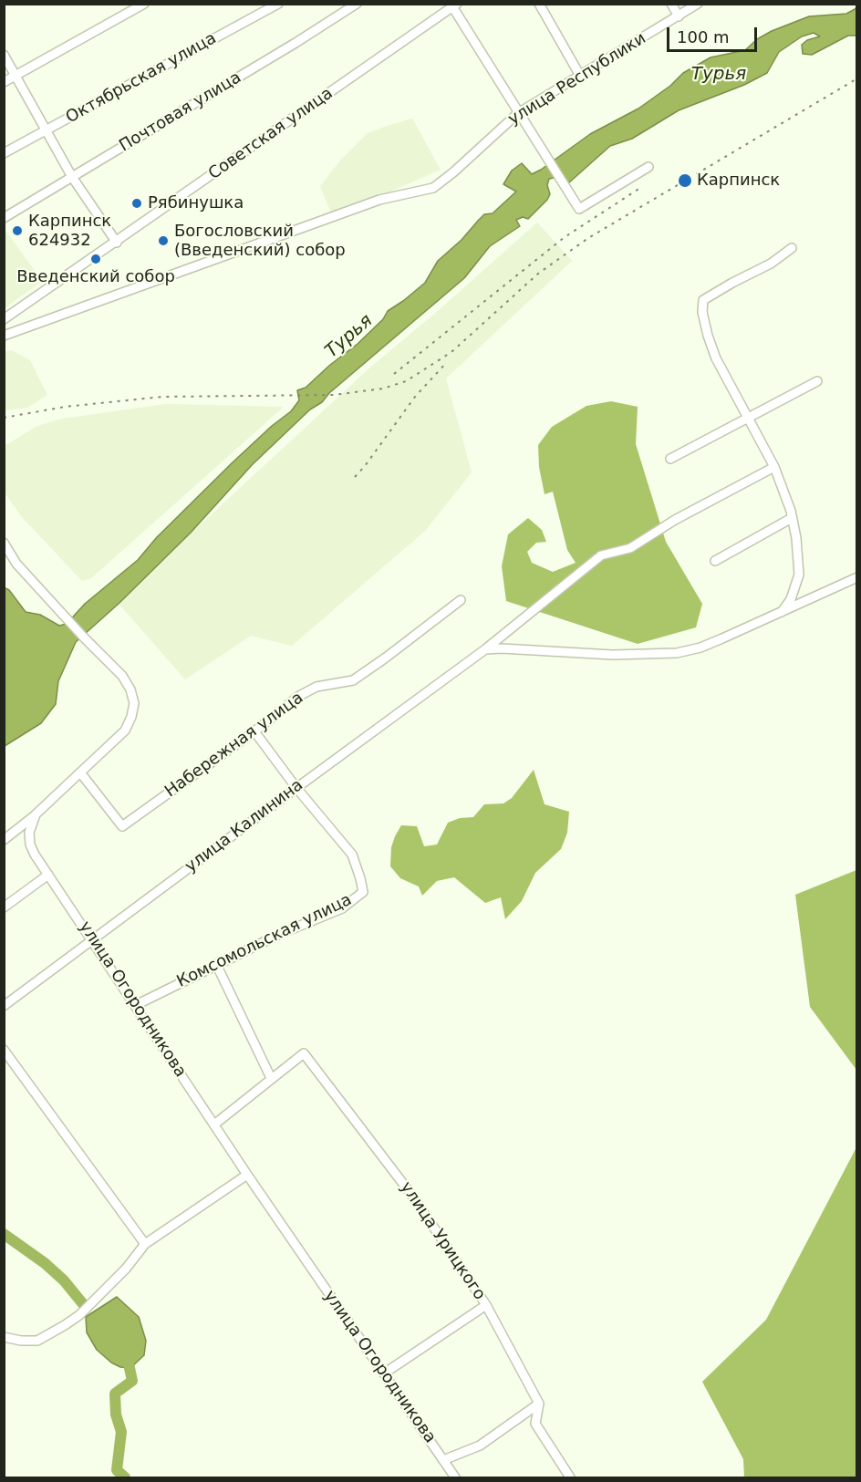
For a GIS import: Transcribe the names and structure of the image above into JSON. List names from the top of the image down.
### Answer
{
  "streets": {
    "street": [
      "Октябрьская улица",
      "улица Республики",
      "Почтовая улица",
      "Советская улица",
      "Набережная улица",
      "улица Калинина",
      "Комсомольская улица",
      "улица Огородникова",
      "улица Урицкого"
    ]
  },
  "crossings": [
    ["Набережная улица", "Комсомольская улица"],
    ["улица Калинина", "Комсомольская улица"],
    ["улица Калинина", "улица Огородникова"],
    ["Комсомольская улица", "улица Огородникова"],
    ["улица Огородникова", "улица Урицкого"]
  ],
  "water": ["Турья"],
  "places": [
    "Карпинск",
    "Рябинушка",
    "Карпинск 624932",
    "Богословский (Введенский) собор",
    "Введенский собор"
  ],
  "scale_bar": "100 m"
}
